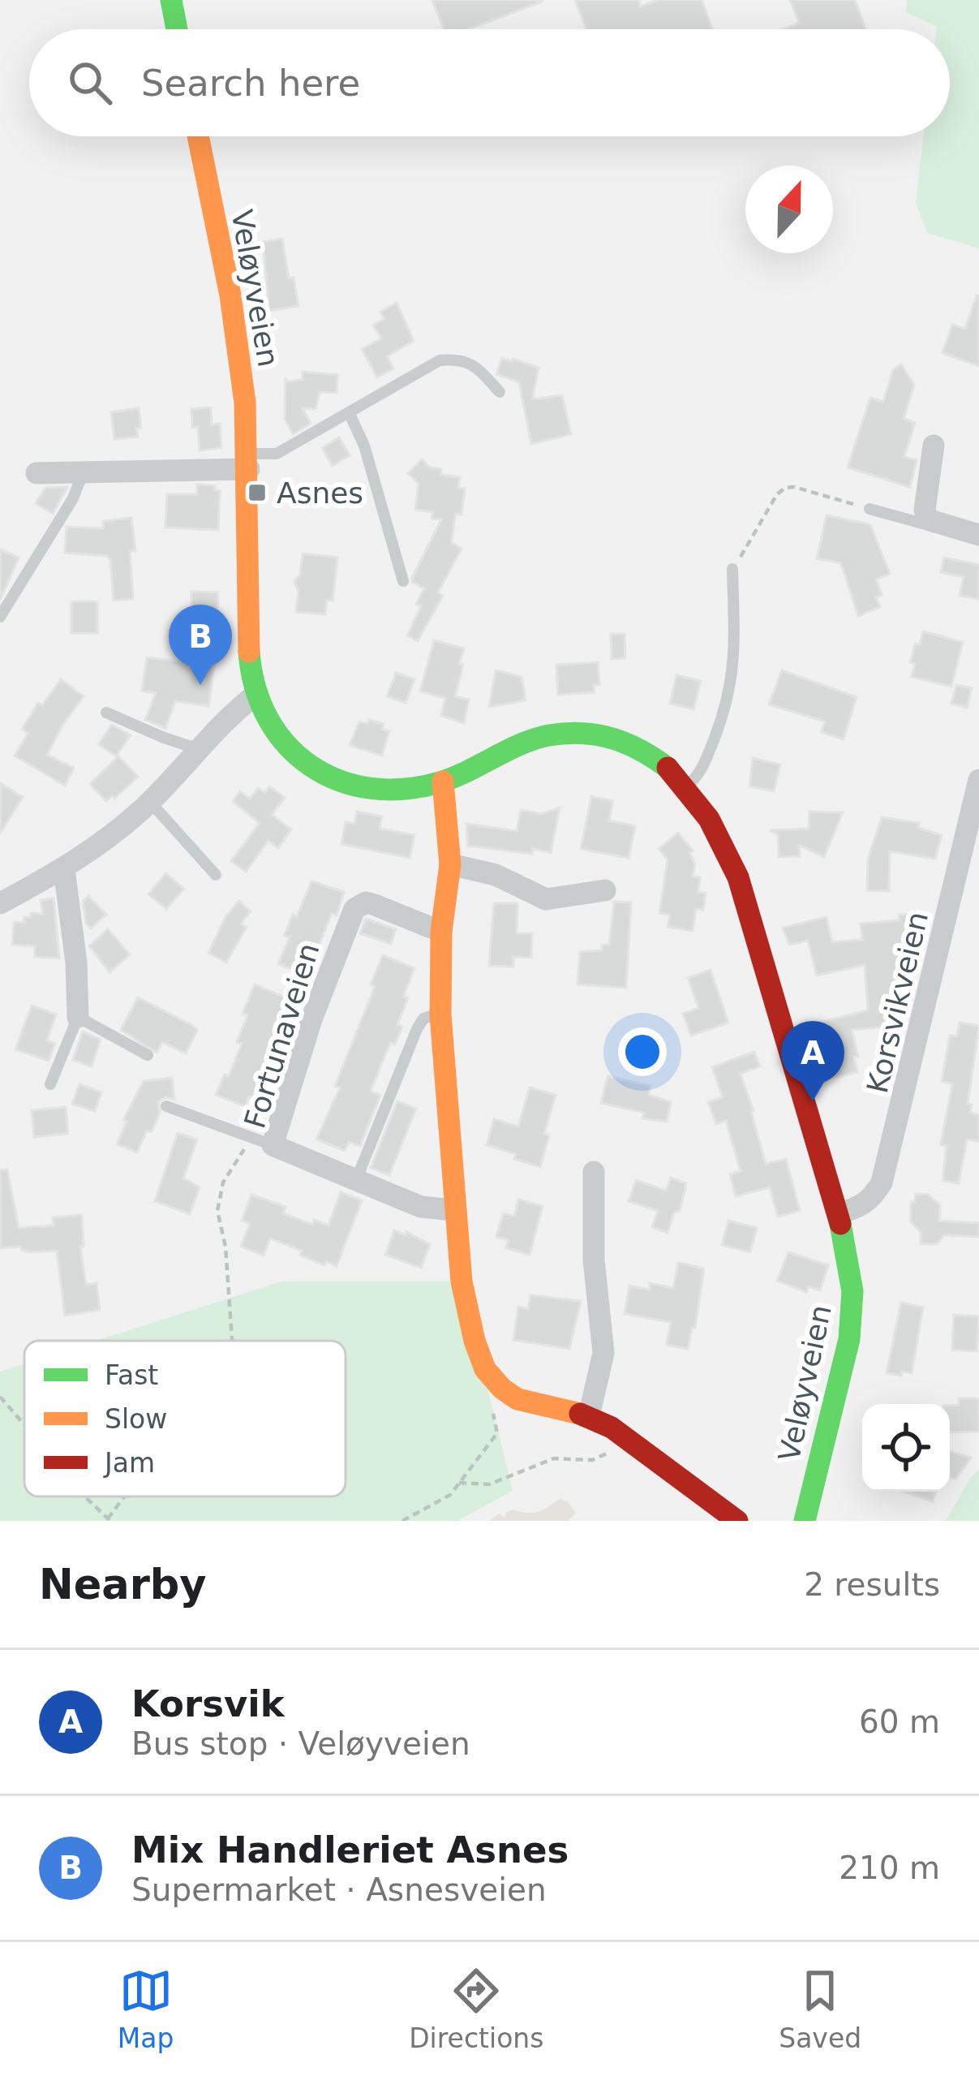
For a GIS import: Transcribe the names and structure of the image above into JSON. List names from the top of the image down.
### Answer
{
  "streets": {
    "main road": ["Veløyveien"],
    "street": ["Korsvikveien", "Fortunaveien"]
  },
  "crossings": [
    ["Veløyveien", "Korsvikveien"]
  ],
  "places": {
    "transit": ["Asnes"]
  },
  "legend": ["Fast", "Slow", "Jam"],
  "north": "top",
  "page": {
    "search": "Search here",
    "pins": ["B", "A"],
    "heading": ["Nearby", "2 results"],
    "list": [
      {
        "mark": "A",
        "name": "Korsvik",
        "note": "Bus stop · Veløyveien",
        "value": "60 m"
      },
      {
        "mark": "B",
        "name": "Mix Handleriet Asnes",
        "note": "Supermarket · Asnesveien",
        "value": "210 m"
      }
    ],
    "nav": ["Map", "Directions", "Saved"]
  }
}
